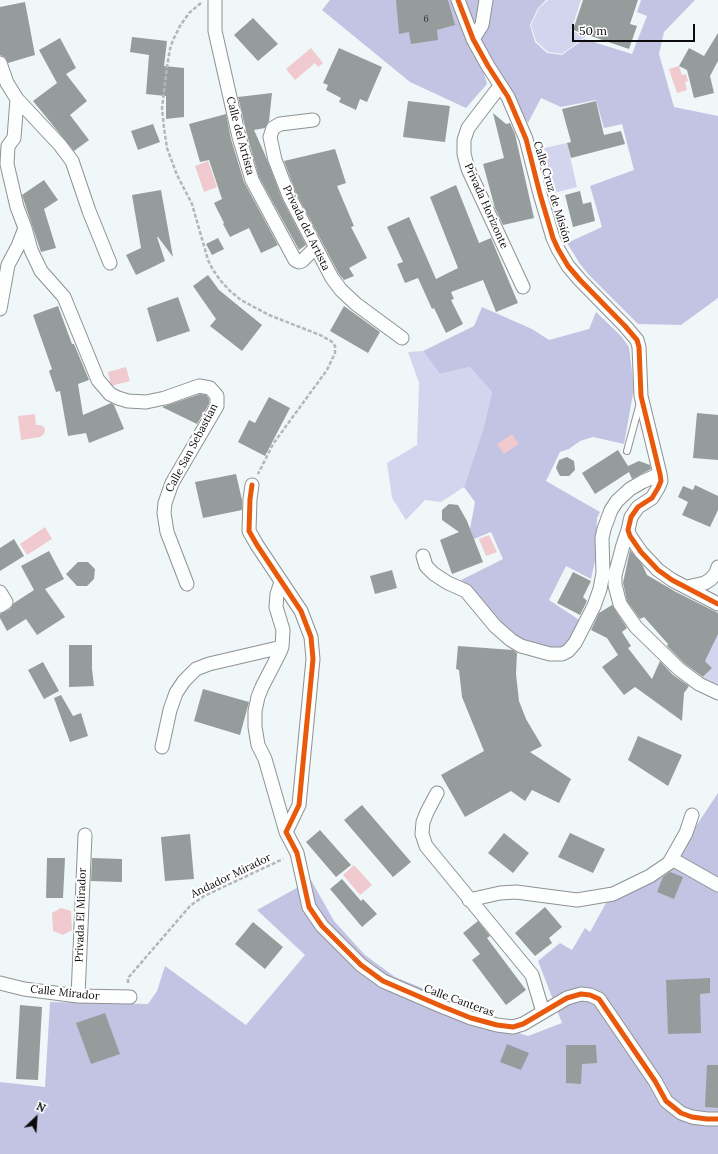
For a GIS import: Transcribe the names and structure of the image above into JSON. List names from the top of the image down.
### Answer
{
  "streets": {
    "street": [
      "Calle del Artista",
      "Calle Cruz de Misión",
      "Privada Horizonte",
      "Privada del Artista",
      "Calle San Sebastían",
      "Privada El Mirador",
      "Calle Mirador",
      "Calle Canteras"
    ],
    "path": ["Andador Mirador"]
  },
  "crossings": [
    ["Calle del Artista", "Privada del Artista"],
    ["Calle Cruz de Misión", "Privada Horizonte"],
    ["Andador Mirador", "Calle Mirador"],
    ["Andador Mirador", "Calle Canteras"],
    ["Privada El Mirador", "Calle Mirador"]
  ],
  "house_numbers": ["6"],
  "scale_bar": "50 m",
  "north": "top right"
}
